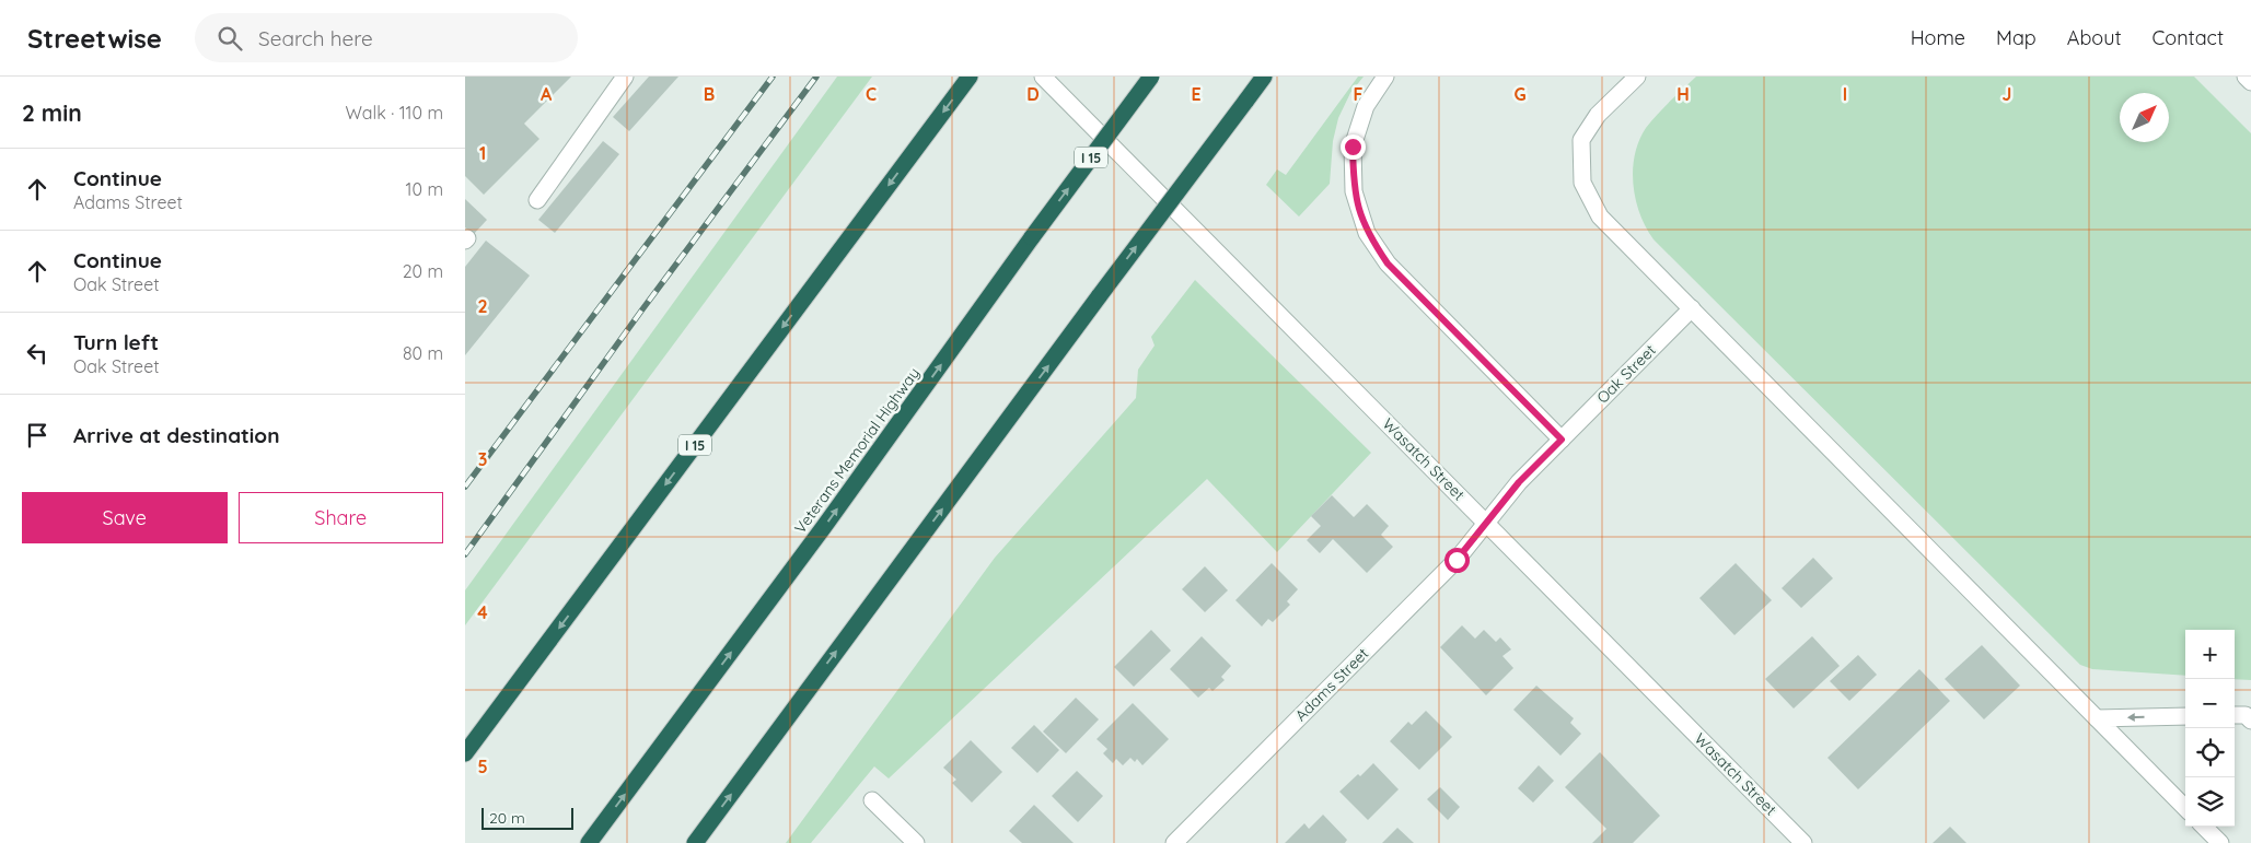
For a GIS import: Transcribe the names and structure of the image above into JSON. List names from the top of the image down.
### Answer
{
  "streets": {
    "highway": ["I 15", "Veterans Memorial Highway"],
    "street": ["Oak Street", "Wasatch Street", "Adams Street"]
  },
  "crossings": [
    ["Oak Street", "Wasatch Street"],
    ["Oak Street", "Adams Street"],
    ["Wasatch Street", "Adams Street"]
  ],
  "scale_bar": "20 m",
  "north": "top right",
  "page": {
    "header": "Streetwise",
    "search": "Search here",
    "nav": [
      "Home",
      "Map",
      "About",
      "Contact"
    ],
    "heading": ["2 min", "Walk · 110 m"],
    "list": [
      ["Continue", "Adams Street", "10 m"],
      ["Continue", "Oak Street", "20 m"],
      ["Turn left", "Oak Street", "80 m"],
      "Arrive at destination"
    ],
    "buttons": ["Save", "Share"],
    "map_buttons": ["+", "−"],
    "scale": "20 m"
  },
  "grid": {
    "columns": [
      "A",
      "B",
      "C",
      "D",
      "E",
      "F",
      "G",
      "H",
      "I",
      "J"
    ],
    "rows": [
      "1",
      "2",
      "3",
      "4",
      "5"
    ]
  }
}
